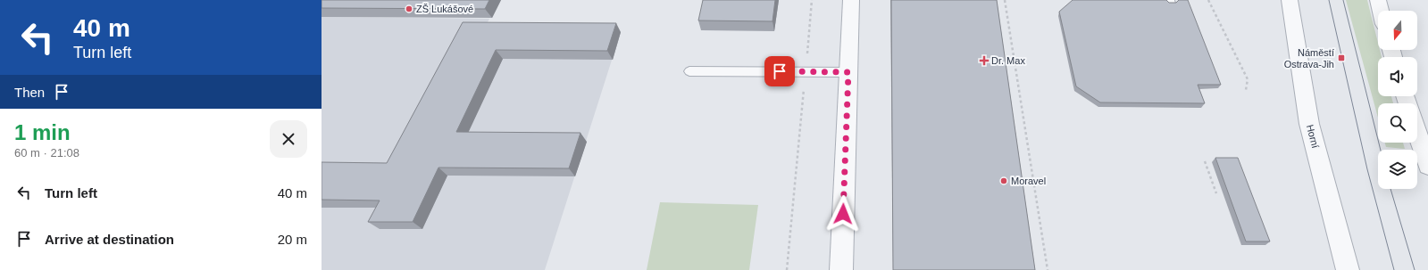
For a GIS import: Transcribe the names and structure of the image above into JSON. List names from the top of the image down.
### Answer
{
  "streets": {
    "street": ["Horní"]
  },
  "places": {
    "other": ["ZŠ Lukášové", "Moravel"],
    "transit": ["Náměstí Ostrava-Jih"],
    "health": ["Dr. Max"]
  },
  "north": "bottom",
  "page": {
    "turn": ["40 m", "Turn left"],
    "then": "Then",
    "heading": ["1 min", "60 m · 21:08"],
    "list": [
      {
        "name": "Turn left",
        "value": "40 m"
      },
      {
        "name": "Arrive at destination",
        "value": "20 m"
      }
    ]
  }
}
